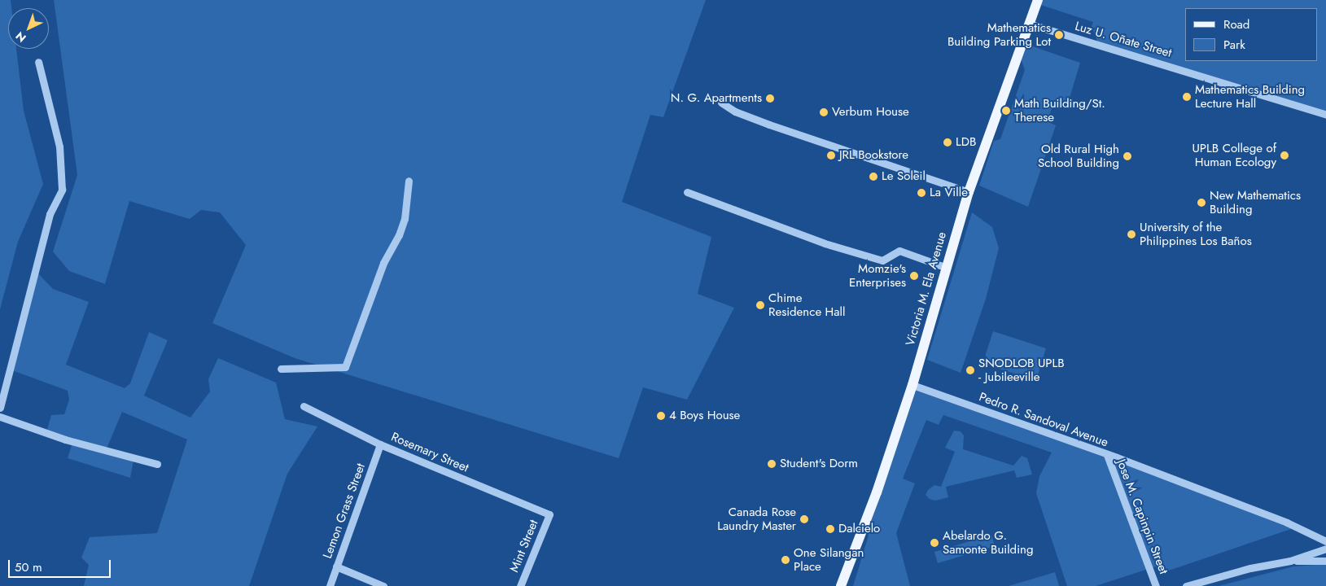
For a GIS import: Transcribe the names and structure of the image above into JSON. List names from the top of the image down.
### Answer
{
  "streets": {
    "main road": ["Victoria M. Ela Avenue"],
    "street": [
      "Luz U. Oñate Street",
      "Pedro R. Sandoval Avenue",
      "Rosemary Street",
      "Lemon Grass Street",
      "Jose M. Capinpin Street",
      "Mint Street"
    ]
  },
  "crossings": [
    ["Luz U. Oñate Street", "Victoria M. Ela Avenue"],
    ["Victoria M. Ela Avenue", "Pedro R. Sandoval Avenue"],
    ["Pedro R. Sandoval Avenue", "Jose M. Capinpin Street"],
    ["Rosemary Street", "Lemon Grass Street"],
    ["Rosemary Street", "Mint Street"]
  ],
  "places": [
    "Mathematics Building Parking Lot",
    "Mathematics Building Lecture Hall",
    "N. G. Apartments",
    "Math Building/St. Therese",
    "Verbum House",
    "LDB",
    "JRL Bookstore",
    "UPLB College of Human Ecology",
    "Old Rural High School Building",
    "Le Soleil",
    "La Ville",
    "New Mathematics Building",
    "University of the Philippines Los Baños",
    "Momzie's Enterprises",
    "Chime Residence Hall",
    "SNODLOB UPLB - Jubileeville",
    "4 Boys House",
    "Student's Dorm",
    "Canada Rose Laundry Master",
    "Dalcielo",
    "Abelardo G. Samonte Building",
    "One Silangan Place"
  ],
  "legend": ["Road", "Park"],
  "scale_bar": "50 m",
  "north": "bottom left"
}
